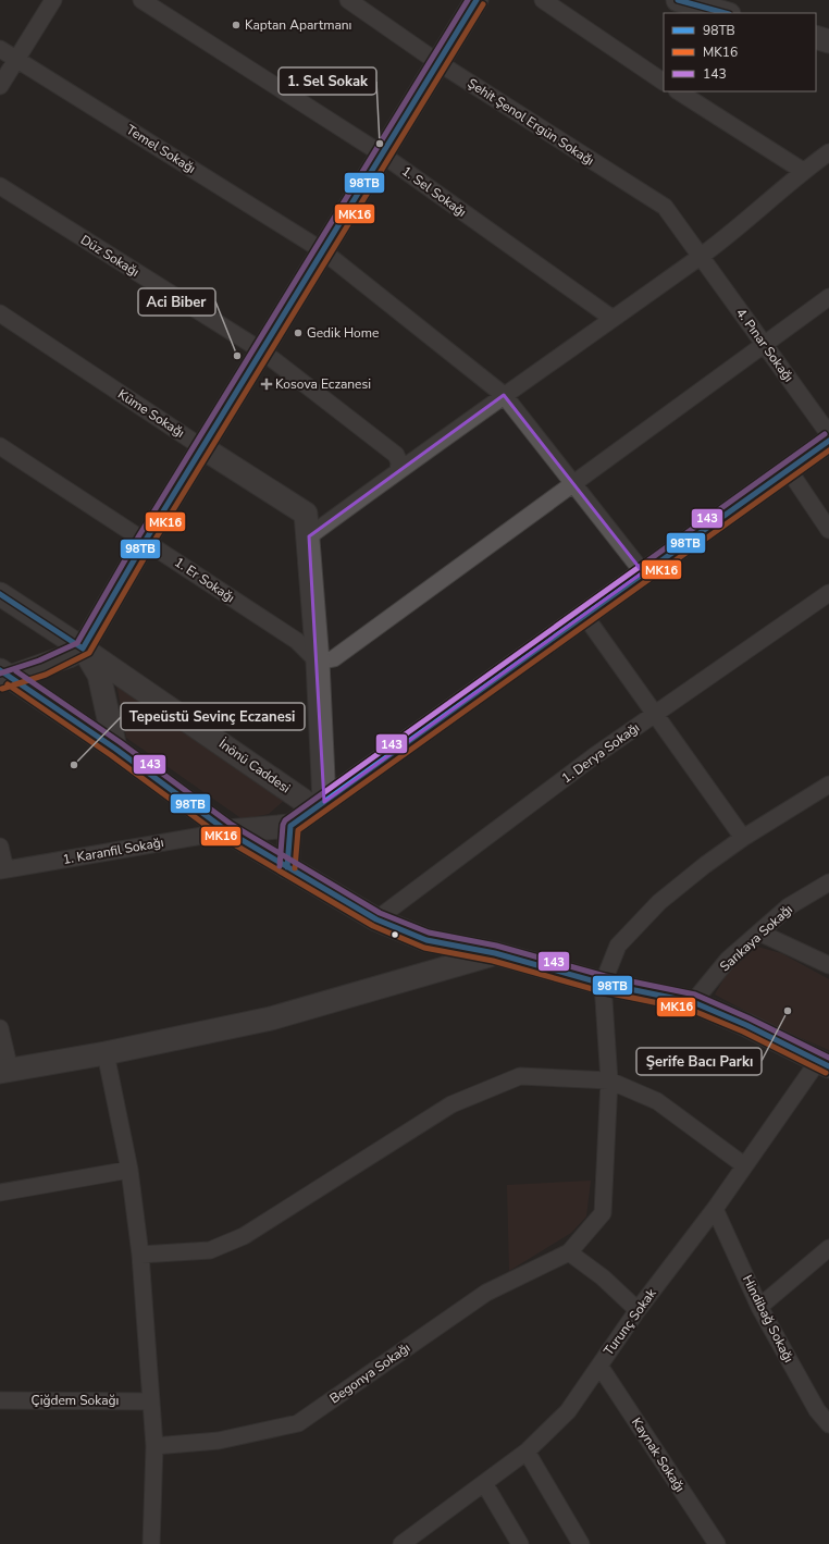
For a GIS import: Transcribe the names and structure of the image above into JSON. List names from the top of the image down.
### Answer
{
  "streets": {
    "street": [
      "Şehit Şenol Ergün Sokağı",
      "Temel Sokağı",
      "1. Sel Sokağı",
      "Düz Sokağı",
      "4. Pınar Sokağı",
      "Küme Sokağı",
      "1. Er Sokağı",
      "1. Derya Sokağı",
      "İnönü Caddesi",
      "1. Karanfil Sokağı",
      "Sarıkaya Sokağı",
      "Hindibağ Sokağı",
      "Turunç Sokak",
      "Begonya Sokağı",
      "Çiğdem Sokağı",
      "Kaynak Sokağı"
    ]
  },
  "crossings": [
    ["Şehit Şenol Ergün Sokağı", "4. Pınar Sokağı"],
    ["Küme Sokağı", "1. Er Sokağı"],
    ["Küme Sokağı", "İnönü Caddesi"],
    ["Hindibağ Sokağı", "Turunç Sokak"],
    ["Turunç Sokak", "Kaynak Sokağı"]
  ],
  "places": {
    "other": [
      "Kaptan Apartmanı",
      "1. Sel Sokak",
      "Gedik Home",
      "Aci Biber",
      "Tepeüstü Sevinç Eczanesi",
      "Şerife Bacı Parkı"
    ],
    "health": ["Kosova Eczanesi"]
  },
  "lines": ["transit line 98TB", "transit line 143", "transit line MK16"],
  "legend": ["98TB", "MK16", "143"]
}
